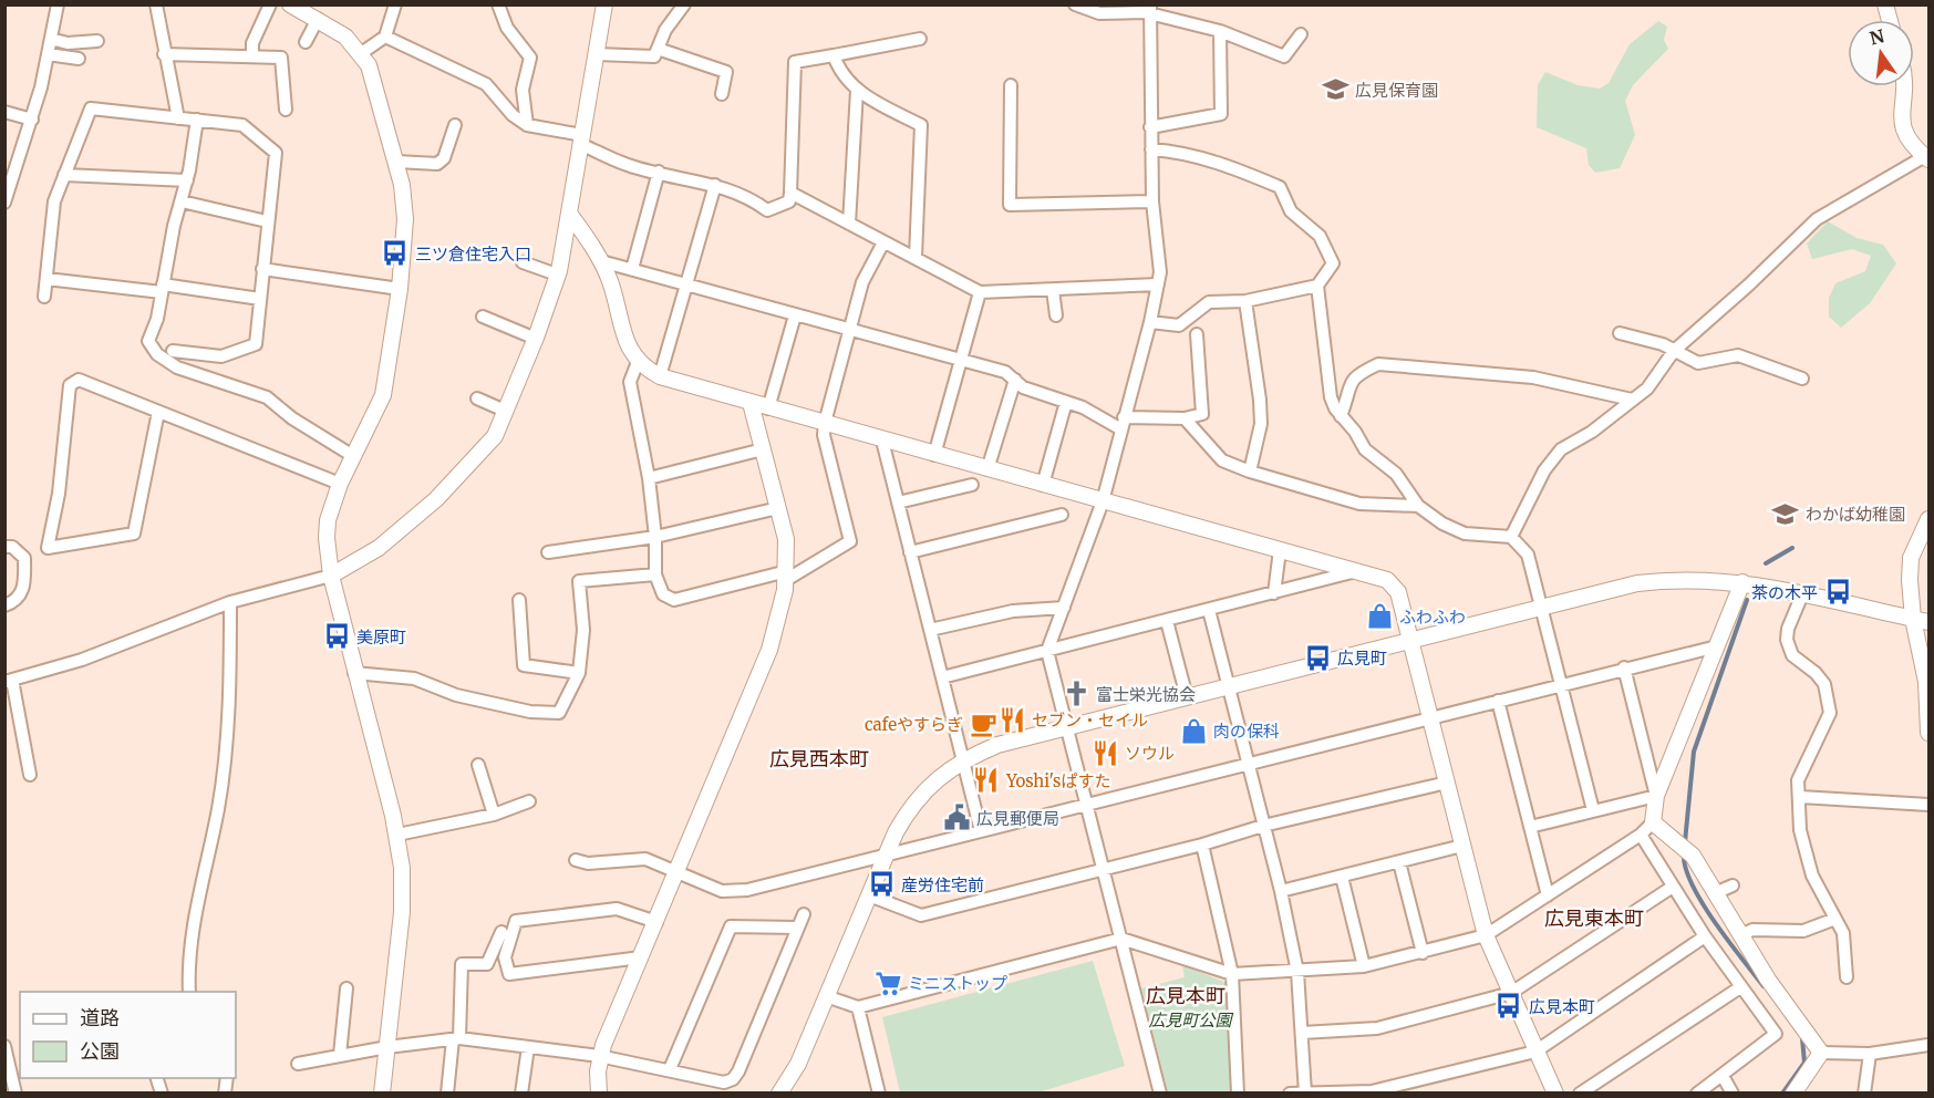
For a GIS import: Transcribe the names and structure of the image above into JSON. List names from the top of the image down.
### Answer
{
  "districts": ["広見西本町", "広見東本町", "広見本町"],
  "parks": ["広見町公園"],
  "places": {
    "school or university": ["広見保育園", "わかば幼稚園"],
    "bus stop": [
      "三ツ倉住宅入口",
      "茶の木平",
      "美原町",
      "広見町",
      "産労住宅前",
      "広見本町"
    ],
    "shop": ["ふわふわ", "肉の保科"],
    "church": ["富士栄光協会"],
    "restaurant": ["セブン・セイル", "ソウル", "Yoshi'sぱすた"],
    "cafe": ["cafeやすらぎ"],
    "public building": ["広見郵便局"],
    "supermarket": ["ミニストップ"]
  },
  "legend": ["道路", "公園"],
  "north": "top"
}
